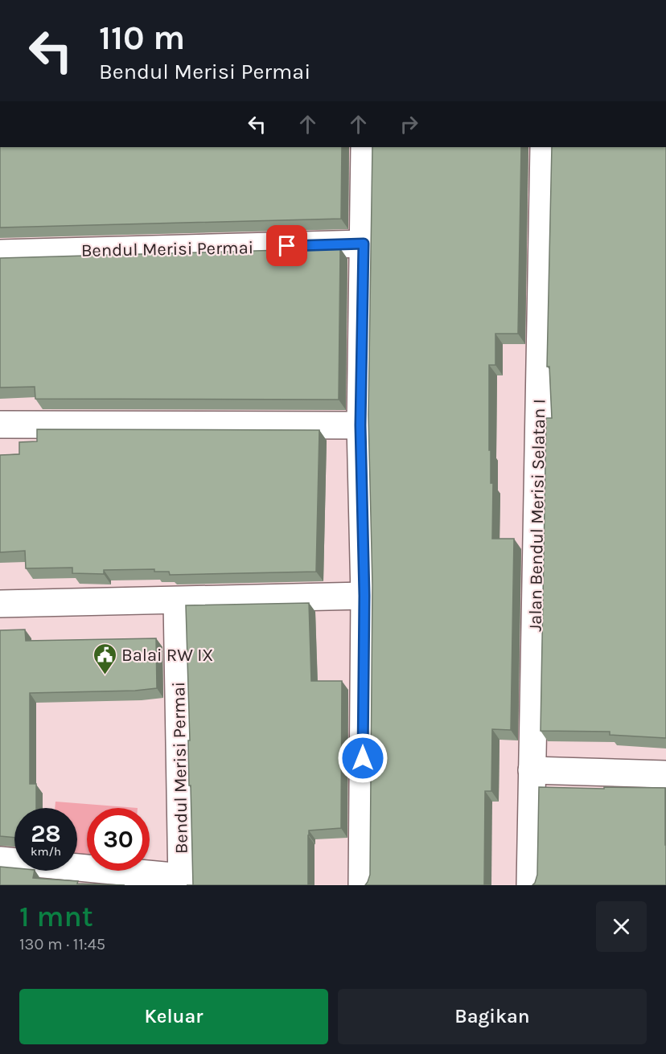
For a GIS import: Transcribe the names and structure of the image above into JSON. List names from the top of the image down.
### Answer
{
  "streets": {
    "street": ["Bendul Merisi Permai", "Jalan Bendul Merisi Selatan I"]
  },
  "places": {
    "public building": ["Balai RW IX"]
  },
  "page": {
    "turn": ["110 m", "Bendul Merisi Permai"],
    "speed": "28 km/h",
    "limit": "30",
    "heading": ["1 mnt", "130 m · 11:45"],
    "buttons": ["Keluar", "Bagikan"]
  }
}
